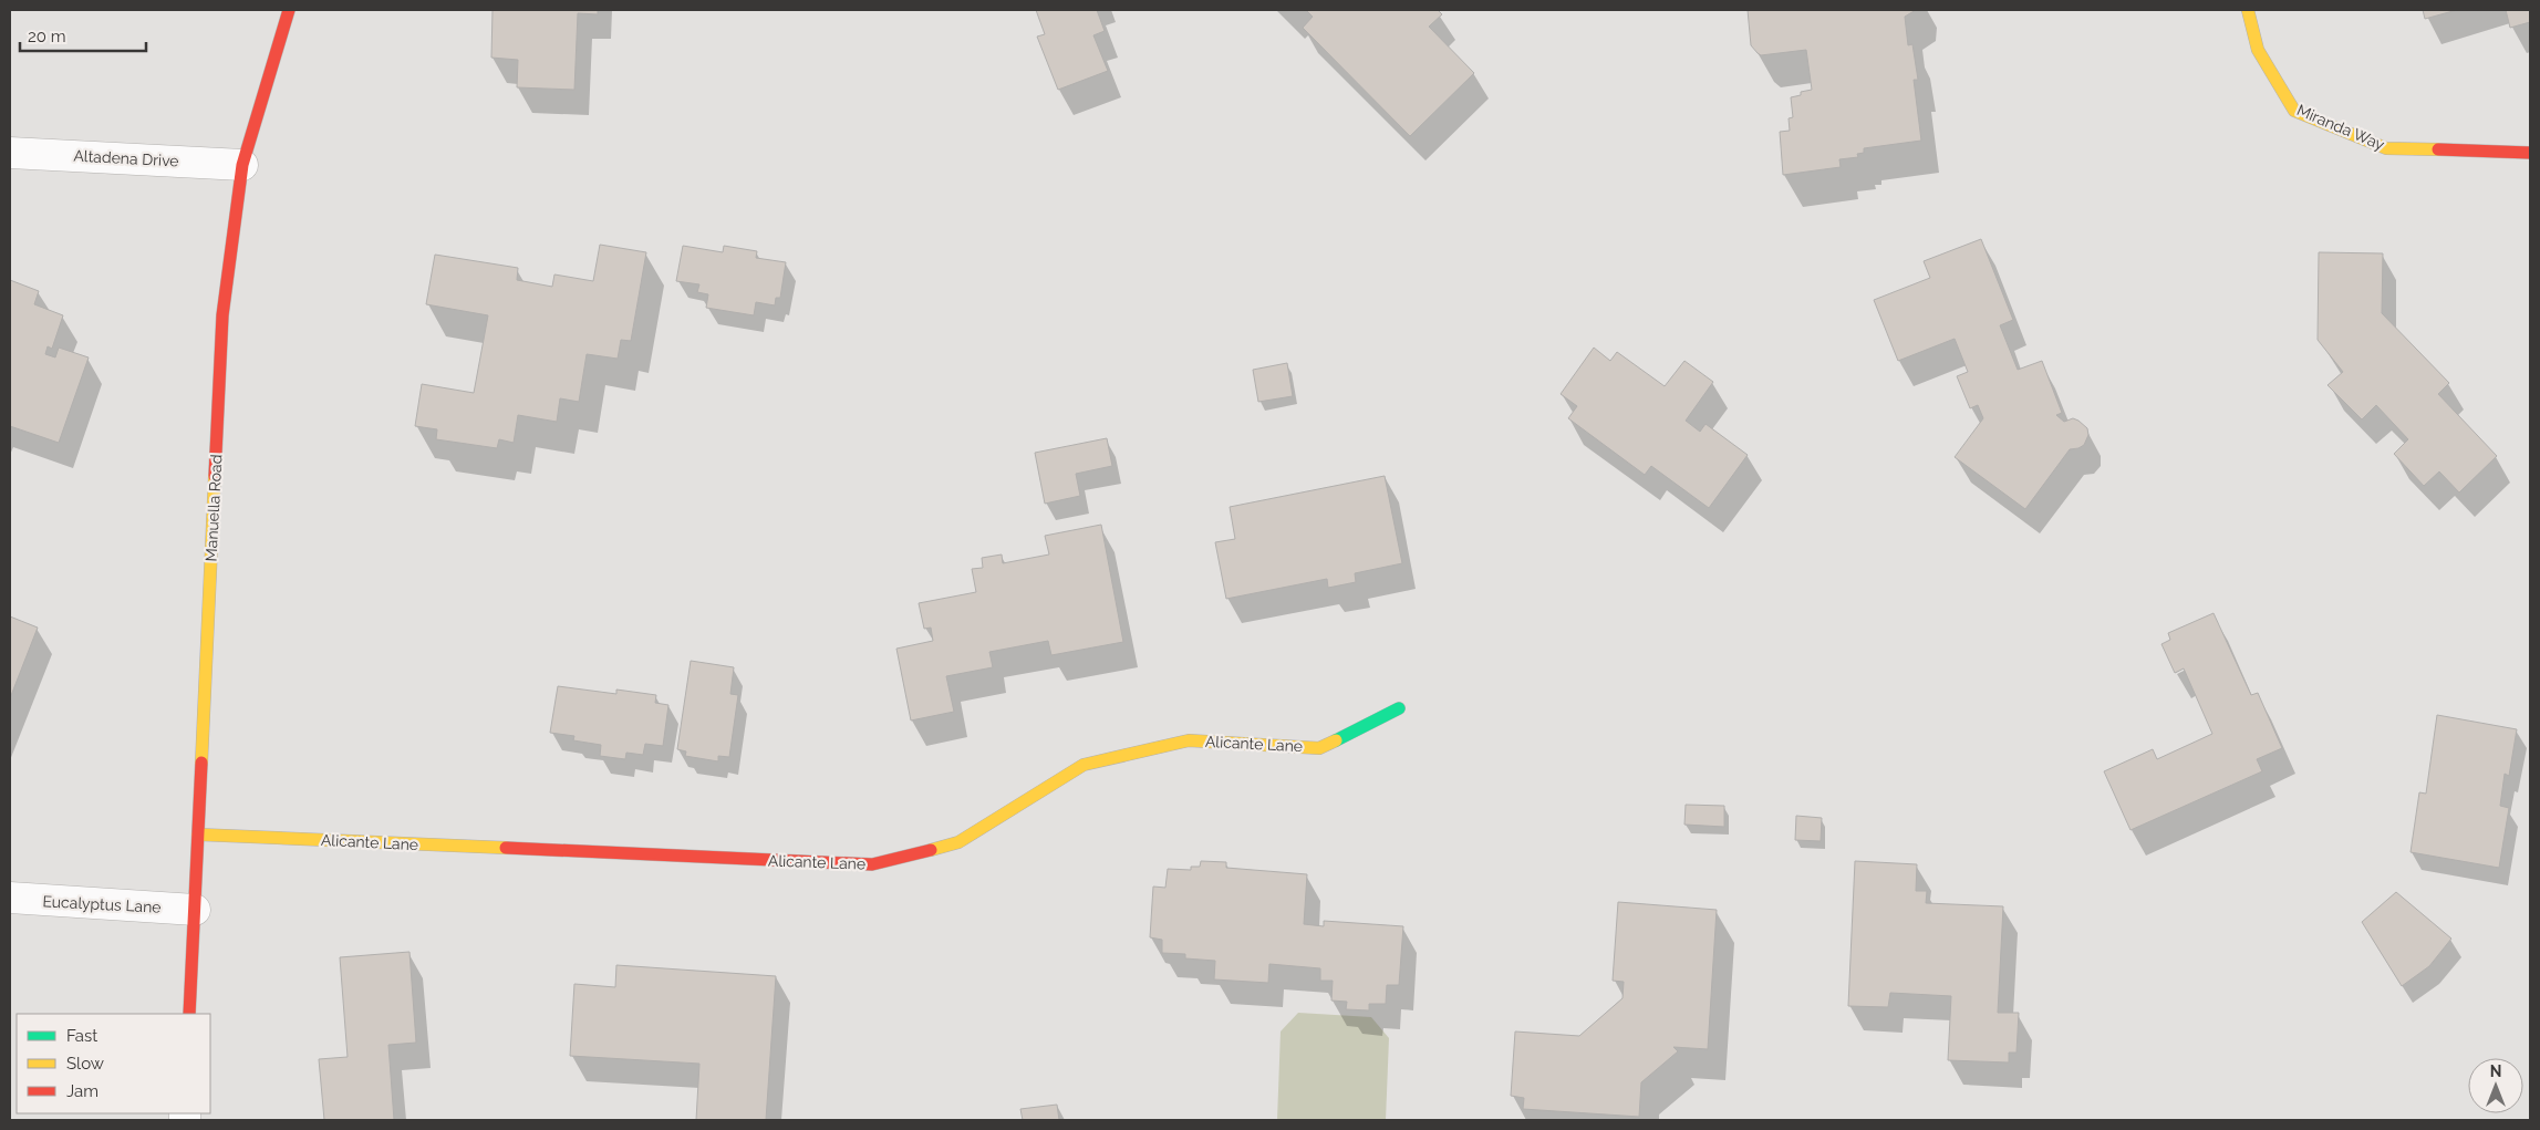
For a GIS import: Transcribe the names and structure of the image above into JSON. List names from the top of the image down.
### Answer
{
  "streets": {
    "street": [
      "Miranda Way",
      "Altadena Drive",
      "Manuella Road",
      "Alicante Lane",
      "Eucalyptus Lane"
    ]
  },
  "crossings": [
    ["Altadena Drive", "Manuella Road"],
    ["Manuella Road", "Alicante Lane"],
    ["Manuella Road", "Eucalyptus Lane"]
  ],
  "legend": ["Fast", "Slow", "Jam"],
  "scale_bar": "20 m",
  "north": "top"
}
